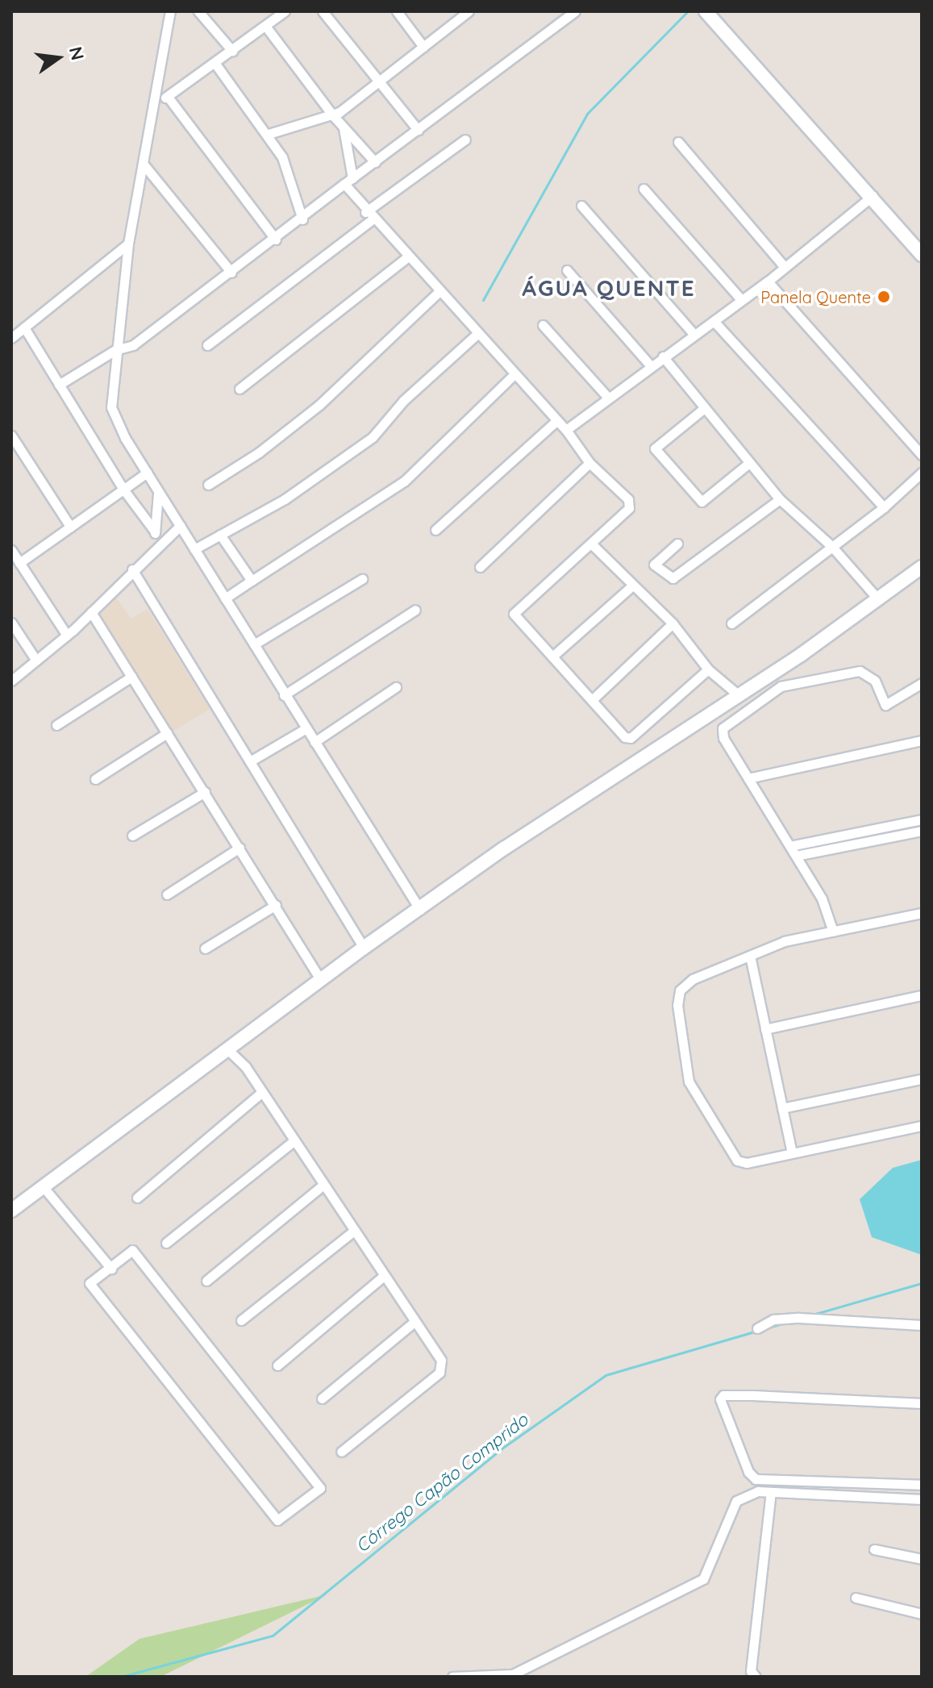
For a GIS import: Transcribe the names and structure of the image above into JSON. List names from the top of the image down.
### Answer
{
  "districts": ["ÁGUA QUENTE"],
  "water": ["Córrego Capão Comprido"],
  "places": ["Panela Quente"],
  "north": "right"
}
